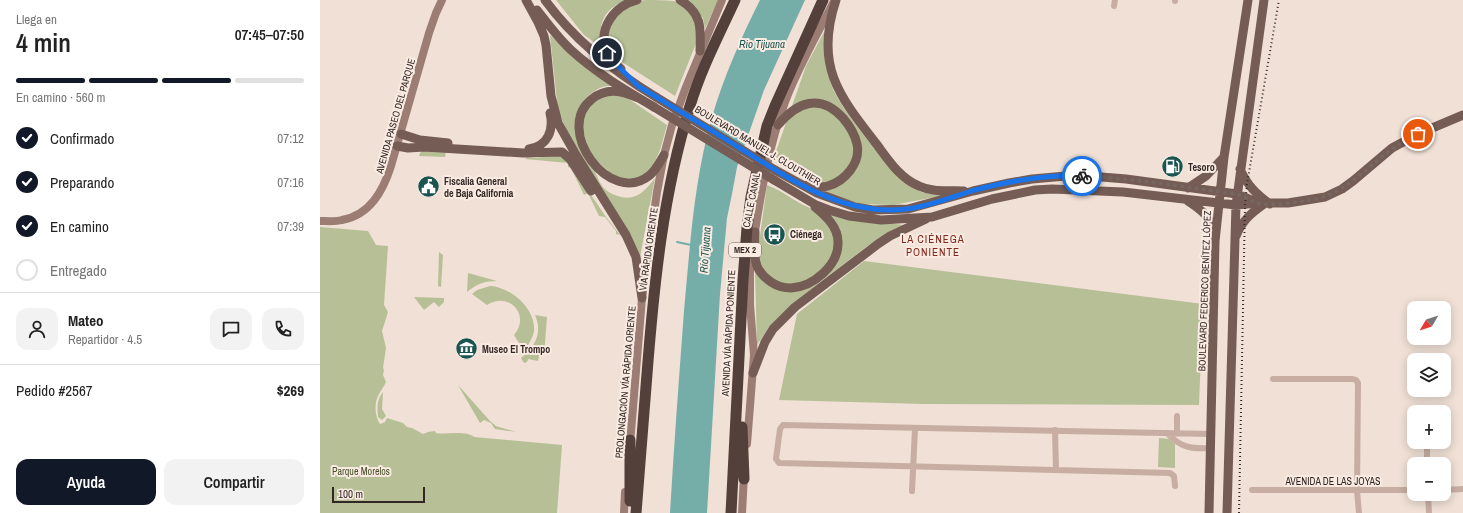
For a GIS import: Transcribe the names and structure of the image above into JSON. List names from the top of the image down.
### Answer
{
  "streets": {
    "highway": ["VÍA RÁPIDA ORIENTE", "MEX 2", "AVENIDA VÍA RÁPIDA PONIENTE"],
    "main road": [
      "AVENIDA PASEO DEL PARQUE",
      "BOULEVARD MANUEL J. CLOUTHIER",
      "CALLE CANAL",
      "BOULEVARD FEDERICO BENÍTEZ LÓPEZ",
      "PROLONGACIÓN VÍA RÁPIDA ORIENTE"
    ],
    "street": ["AVENIDA DE LAS JOYAS"]
  },
  "crossings": [
    ["BOULEVARD MANUEL J. CLOUTHIER", "BOULEVARD FEDERICO BENÍTEZ LÓPEZ"]
  ],
  "districts": ["LA CIÉNEGA PONIENTE"],
  "water": ["Rio Tijuana", "Río Tijuana"],
  "parks": ["Parque Morelos"],
  "places": {
    "fuel station": ["Tesoro"],
    "public building": ["Fiscalia General de Baja California"],
    "bus stop": ["Ciénega"],
    "museum": ["Museo El Trompo"]
  },
  "scale_bar": "100 m",
  "north": "bottom left",
  "page": {
    "heading": ["4 min", "Llega en", "07:45–07:50"],
    "panel": [
      "Mateo",
      "Repartidor · 4.5",
      "Pedido #2567",
      "$269"
    ],
    "bar": "En camino · 560 m",
    "list": [
      ["Confirmado", "07:12"],
      ["Preparando", "07:16"],
      ["En camino", "07:39"],
      "Entregado"
    ],
    "map_buttons": ["+", "−"],
    "buttons": ["Ayuda", "Compartir"],
    "scale": "100 m"
  }
}
